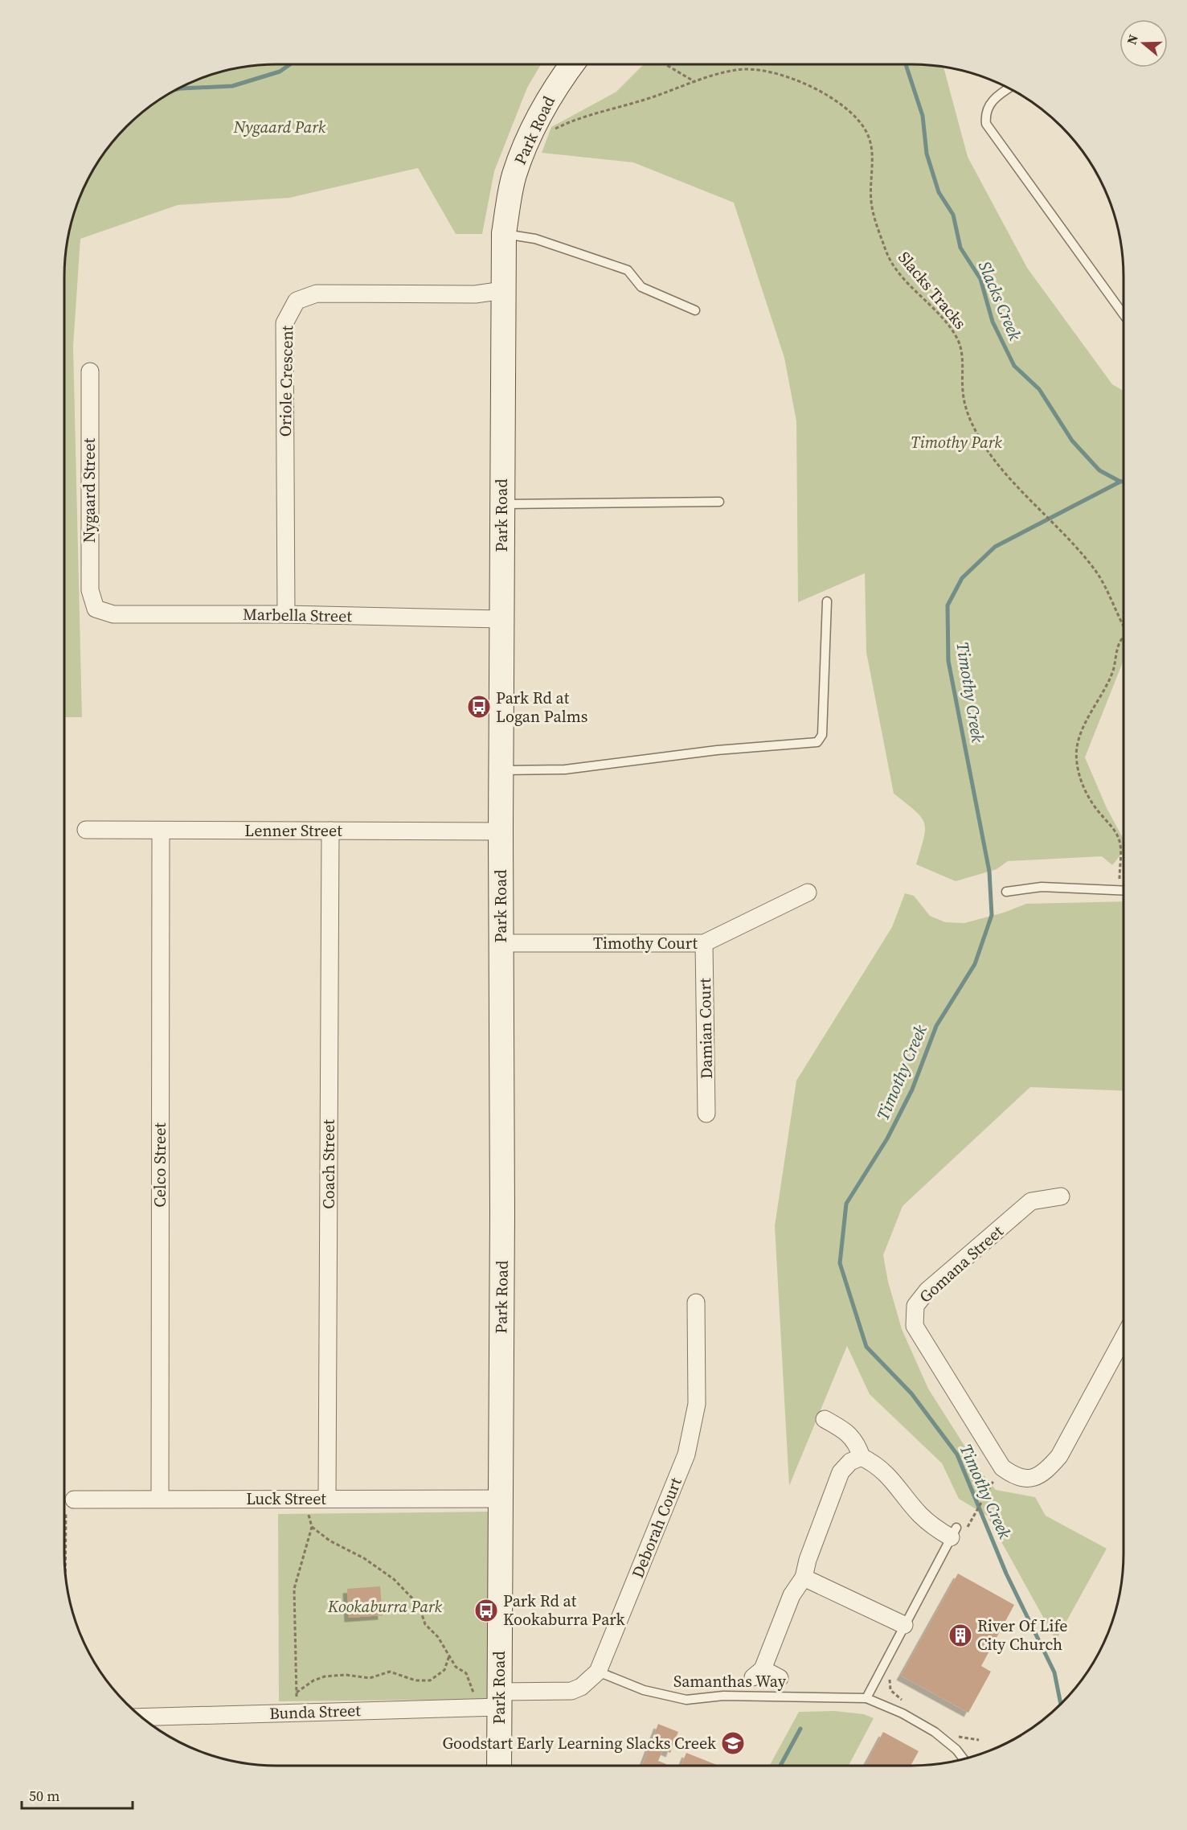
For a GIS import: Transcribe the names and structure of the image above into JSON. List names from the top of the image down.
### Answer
{
  "streets": {
    "street": [
      "Park Road",
      "Oriole Crescent",
      "Nygaard Street",
      "Marbella Street",
      "Lenner Street",
      "Timothy Court",
      "Damian Court",
      "Coach Street",
      "Celco Street",
      "Gomana Street",
      "Luck Street",
      "Deborah Court",
      "Bunda Street"
    ],
    "lane": ["Samanthas Way"],
    "path": ["Slacks Tracks"]
  },
  "crossings": [
    ["Park Road", "Slacks Tracks"],
    ["Park Road", "Oriole Crescent"],
    ["Park Road", "Marbella Street"],
    ["Park Road", "Lenner Street"],
    ["Park Road", "Timothy Court"],
    ["Park Road", "Luck Street"],
    ["Park Road", "Deborah Court"],
    ["Park Road", "Bunda Street"],
    ["Oriole Crescent", "Marbella Street"],
    ["Nygaard Street", "Marbella Street"],
    ["Lenner Street", "Coach Street"],
    ["Lenner Street", "Celco Street"],
    ["Timothy Court", "Damian Court"],
    ["Coach Street", "Luck Street"],
    ["Celco Street", "Luck Street"],
    ["Deborah Court", "Samanthas Way"],
    ["Deborah Court", "Bunda Street"]
  ],
  "water": ["Slacks Creek", "Timothy Creek"],
  "parks": ["Nygaard Park", "Timothy Park", "Kookaburra Park"],
  "places": {
    "bus stop": ["Park Rd at Logan Palms", "Park Rd at Kookaburra Park"],
    "building": ["River Of Life City Church"],
    "school or university": ["Goodstart Early Learning Slacks Creek"]
  },
  "scale_bar": "50 m",
  "north": "left"
}
